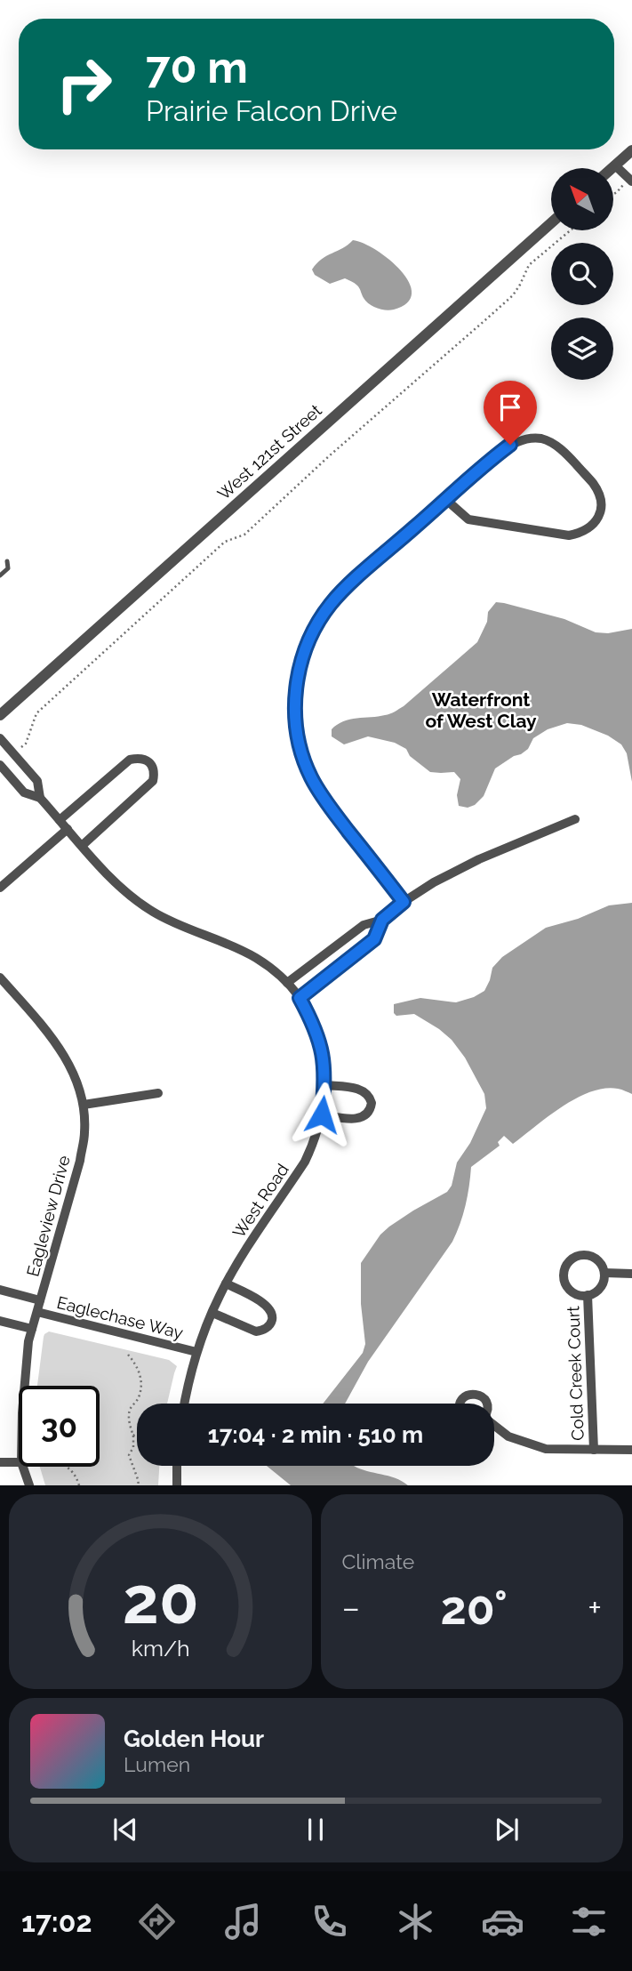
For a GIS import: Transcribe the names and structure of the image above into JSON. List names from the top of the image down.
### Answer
{
  "streets": {
    "street": [
      "West 121st Street",
      "West Road",
      "Eagleview Drive",
      "Eaglechase Way",
      "Cold Creek Court"
    ]
  },
  "crossings": [
    ["West Road", "Eaglechase Way"],
    ["Eagleview Drive", "Eaglechase Way"]
  ],
  "districts": ["Waterfront of West Clay"],
  "north": "top left",
  "page": {
    "turn": ["70 m", "Prairie Falcon Drive"],
    "limit": "30",
    "trip": "17:04 · 2 min · 510 m",
    "tile": "Climate",
    "heat": ["−", "20°", "+"],
    "song": ["Golden Hour", "Lumen"],
    "tabs": "17:02",
    "gauge": ["20", "km/h"]
  }
}
